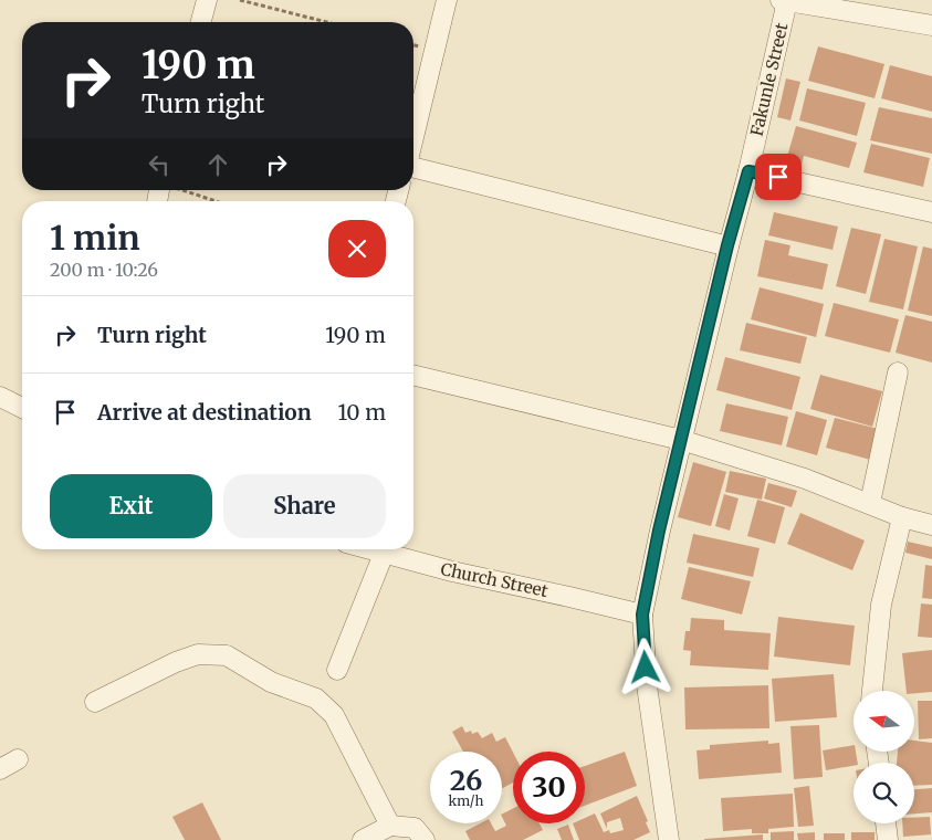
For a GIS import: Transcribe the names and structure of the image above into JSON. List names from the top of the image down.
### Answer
{
  "streets": {
    "street": ["Fakunle Street", "Church Street"]
  },
  "crossings": [
    ["Fakunle Street", "Church Street"]
  ],
  "north": "left",
  "page": {
    "turn": ["190 m", "Turn right"],
    "heading": ["1 min", "200 m · 10:26"],
    "list": [
      {
        "name": "Turn right",
        "value": "190 m"
      },
      {
        "name": "Arrive at destination",
        "value": "10 m"
      }
    ],
    "buttons": ["Exit", "Share"],
    "speed": "26 km/h",
    "limit": "30"
  }
}
